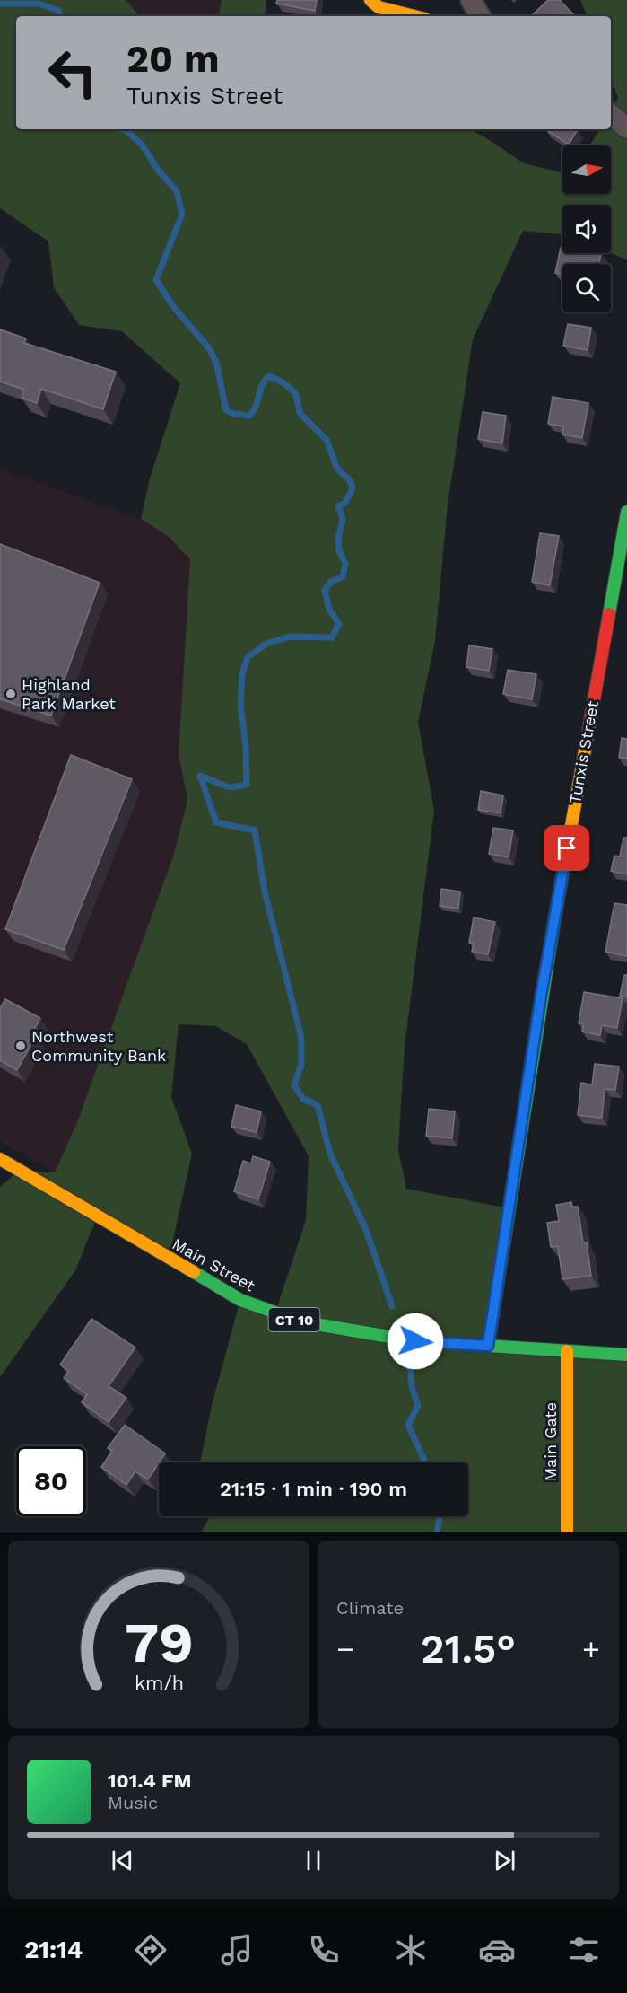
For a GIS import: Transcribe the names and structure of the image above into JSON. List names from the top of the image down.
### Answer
{
  "streets": {
    "main road": [
      "Tunxis Street",
      "Main Street",
      "CT 10",
      "Main Gate"
    ]
  },
  "crossings": [
    ["Tunxis Street", "Main Street"],
    ["Main Street", "Main Gate"]
  ],
  "places": ["Highland Park Market", "Northwest Community Bank"],
  "north": "right",
  "page": {
    "turn": ["20 m", "Tunxis Street"],
    "limit": "80",
    "trip": "21:15 · 1 min · 190 m",
    "tile": "Climate",
    "heat": ["−", "21.5°", "+"],
    "song": ["101.4 FM", "Music"],
    "tabs": "21:14",
    "gauge": ["79", "km/h"]
  }
}
